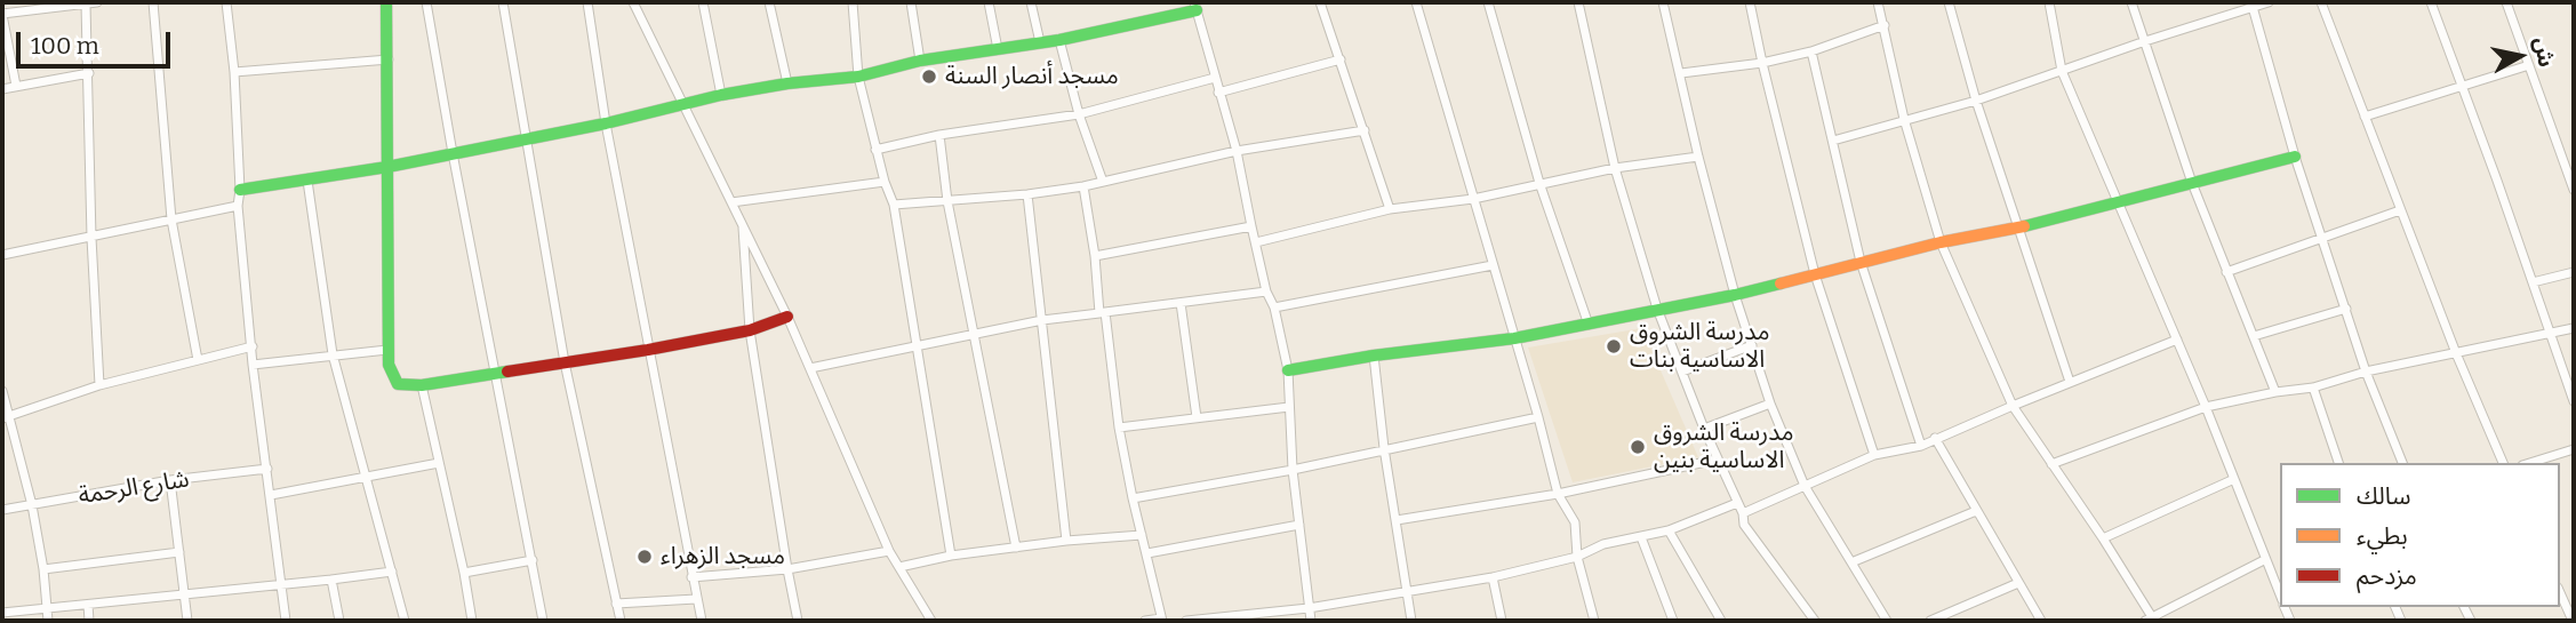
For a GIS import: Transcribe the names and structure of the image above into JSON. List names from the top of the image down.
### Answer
{
  "streets": {
    "street": ["شارع الرحمة"]
  },
  "places": [
    "مسجد أنصار السنة",
    "مدرسة الشروق الاساسية بنات",
    "مدرسة الشروق الاساسية بنين",
    "مسجد الزهراء"
  ],
  "legend": ["سالك", "بطيء", "مزدحم"],
  "scale_bar": "100 m",
  "north": "right"
}
